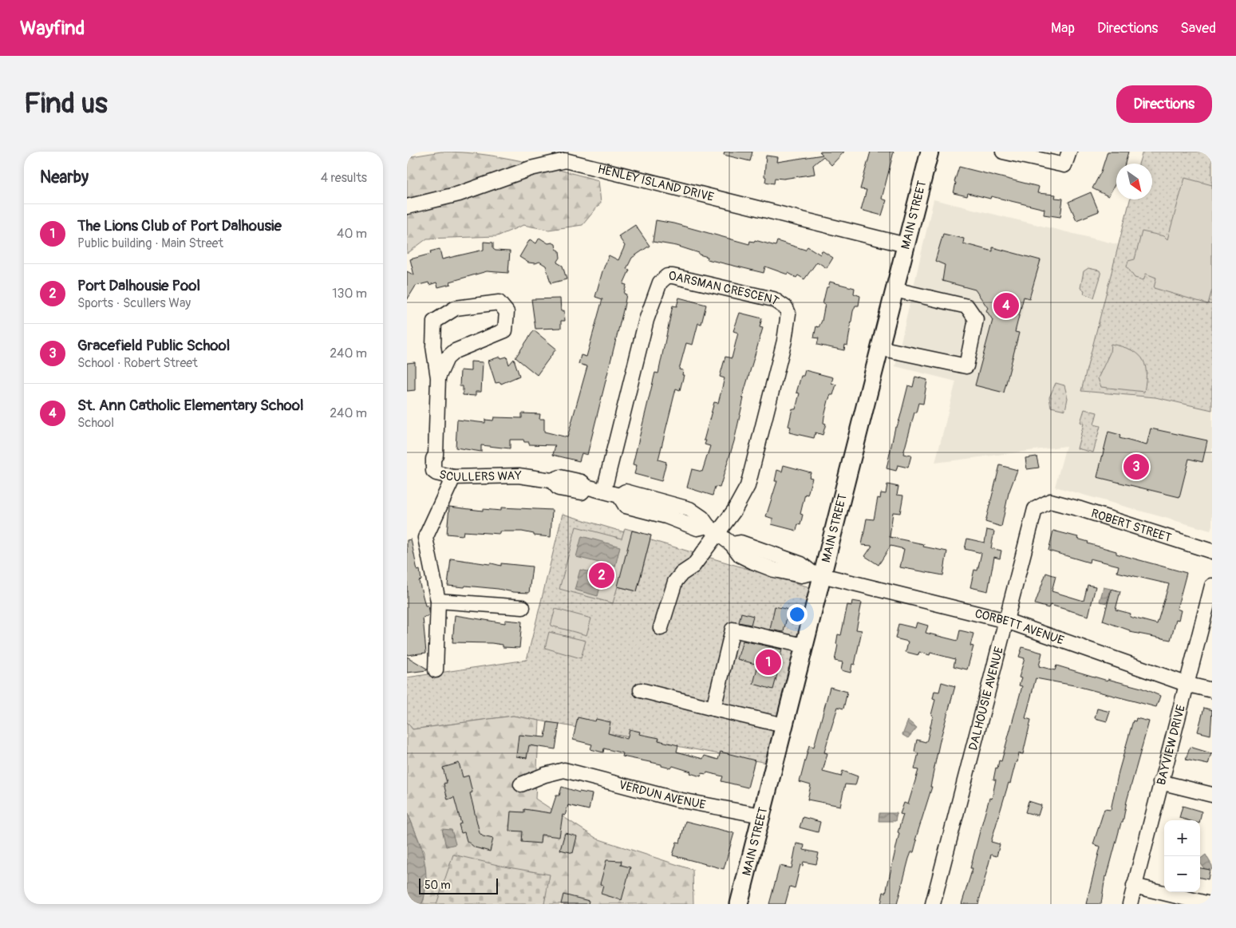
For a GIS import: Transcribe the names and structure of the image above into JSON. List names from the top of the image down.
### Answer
{
  "streets": {
    "main road": ["MAIN STREET"],
    "street": [
      "HENLEY ISLAND DRIVE",
      "OARSMAN CRESCENT",
      "SCULLERS WAY",
      "ROBERT STREET",
      "CORBETT AVENUE",
      "DALHOUSIE AVENUE",
      "BAYVIEW DRIVE",
      "VERDUN AVENUE"
    ]
  },
  "crossings": [
    ["HENLEY ISLAND DRIVE", "MAIN STREET"],
    ["MAIN STREET", "SCULLERS WAY"],
    ["MAIN STREET", "CORBETT AVENUE"],
    ["MAIN STREET", "VERDUN AVENUE"],
    ["OARSMAN CRESCENT", "SCULLERS WAY"],
    ["SCULLERS WAY", "CORBETT AVENUE"],
    ["ROBERT STREET", "DALHOUSIE AVENUE"],
    ["CORBETT AVENUE", "DALHOUSIE AVENUE"],
    ["CORBETT AVENUE", "BAYVIEW DRIVE"]
  ],
  "scale_bar": "50 m",
  "north": "bottom right",
  "page": {
    "header": "Wayfind",
    "nav": ["Map", "Directions", "Saved"],
    "buttons": "Directions",
    "title": "Find us",
    "heading": ["Nearby", "4 results"],
    "list": [
      {
        "mark": "1",
        "name": "The Lions Club of Port Dalhousie",
        "note": "Public building · Main Street",
        "value": "40 m"
      },
      {
        "mark": "2",
        "name": "Port Dalhousie Pool",
        "note": "Sports · Scullers Way",
        "value": "130 m"
      },
      {
        "mark": "3",
        "name": "Gracefield Public School",
        "note": "School · Robert Street",
        "value": "240 m"
      },
      {
        "mark": "4",
        "name": "St. Ann Catholic Elementary School",
        "note": "School",
        "value": "240 m"
      }
    ],
    "pins": [
      "4",
      "3",
      "2",
      "1"
    ],
    "map_buttons": ["+", "−"],
    "scale": "50 m"
  }
}
